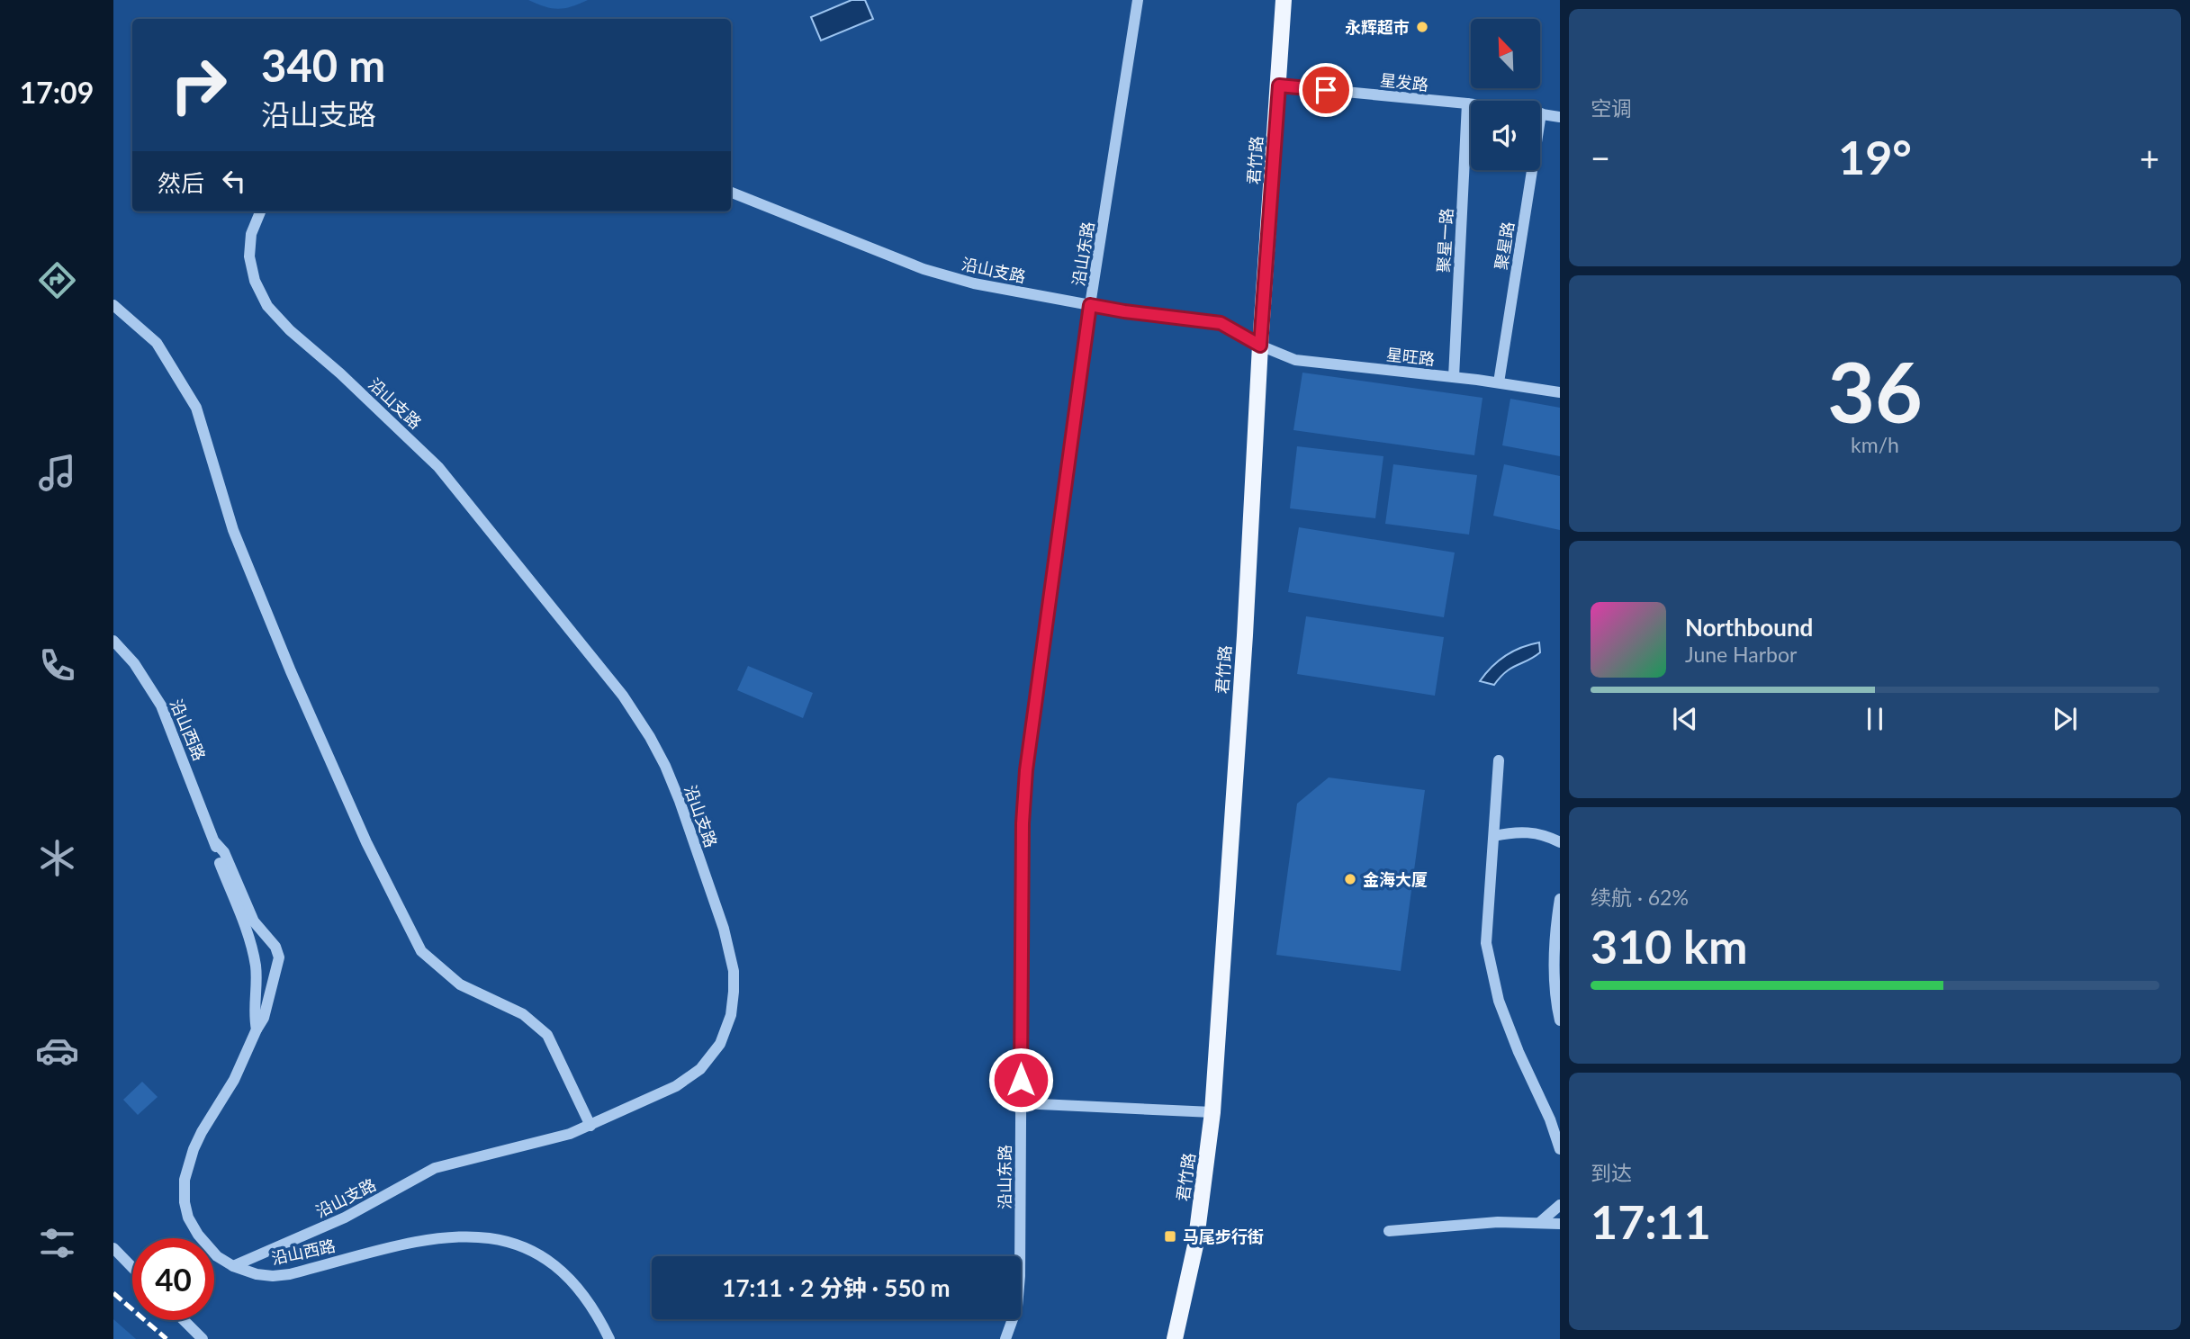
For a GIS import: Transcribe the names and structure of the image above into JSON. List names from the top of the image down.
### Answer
{
  "streets": {
    "main road": ["君竹路"],
    "street": [
      "星发路",
      "聚星一路",
      "聚星路",
      "沿山东路",
      "沿山支路",
      "星旺路",
      "沿山西路"
    ]
  },
  "crossings": [
    ["星发路", "君竹路"],
    ["星发路", "聚星一路"],
    ["君竹路", "沿山支路"],
    ["君竹路", "星旺路"],
    ["聚星一路", "星旺路"],
    ["聚星路", "星旺路"],
    ["沿山东路", "沿山支路"],
    ["沿山支路", "星旺路"],
    ["沿山支路", "沿山西路"]
  ],
  "places": {
    "other": ["永辉超市", "金海大厦"],
    "transit": ["马尾步行街"]
  },
  "north": "top left",
  "page": {
    "tabs": "17:09",
    "tile": [
      "空调",
      ["36", "km/h"],
      ["续航 · 62%", "310 km"],
      ["到达", "17:11"]
    ],
    "turn": ["340 m", "沿山支路"],
    "heat": ["−", "19°", "+"],
    "then": "然后",
    "song": ["Northbound", "June Harbor"],
    "limit": "40",
    "trip": "17:11 · 2 分钟 · 550 m"
  }
}
